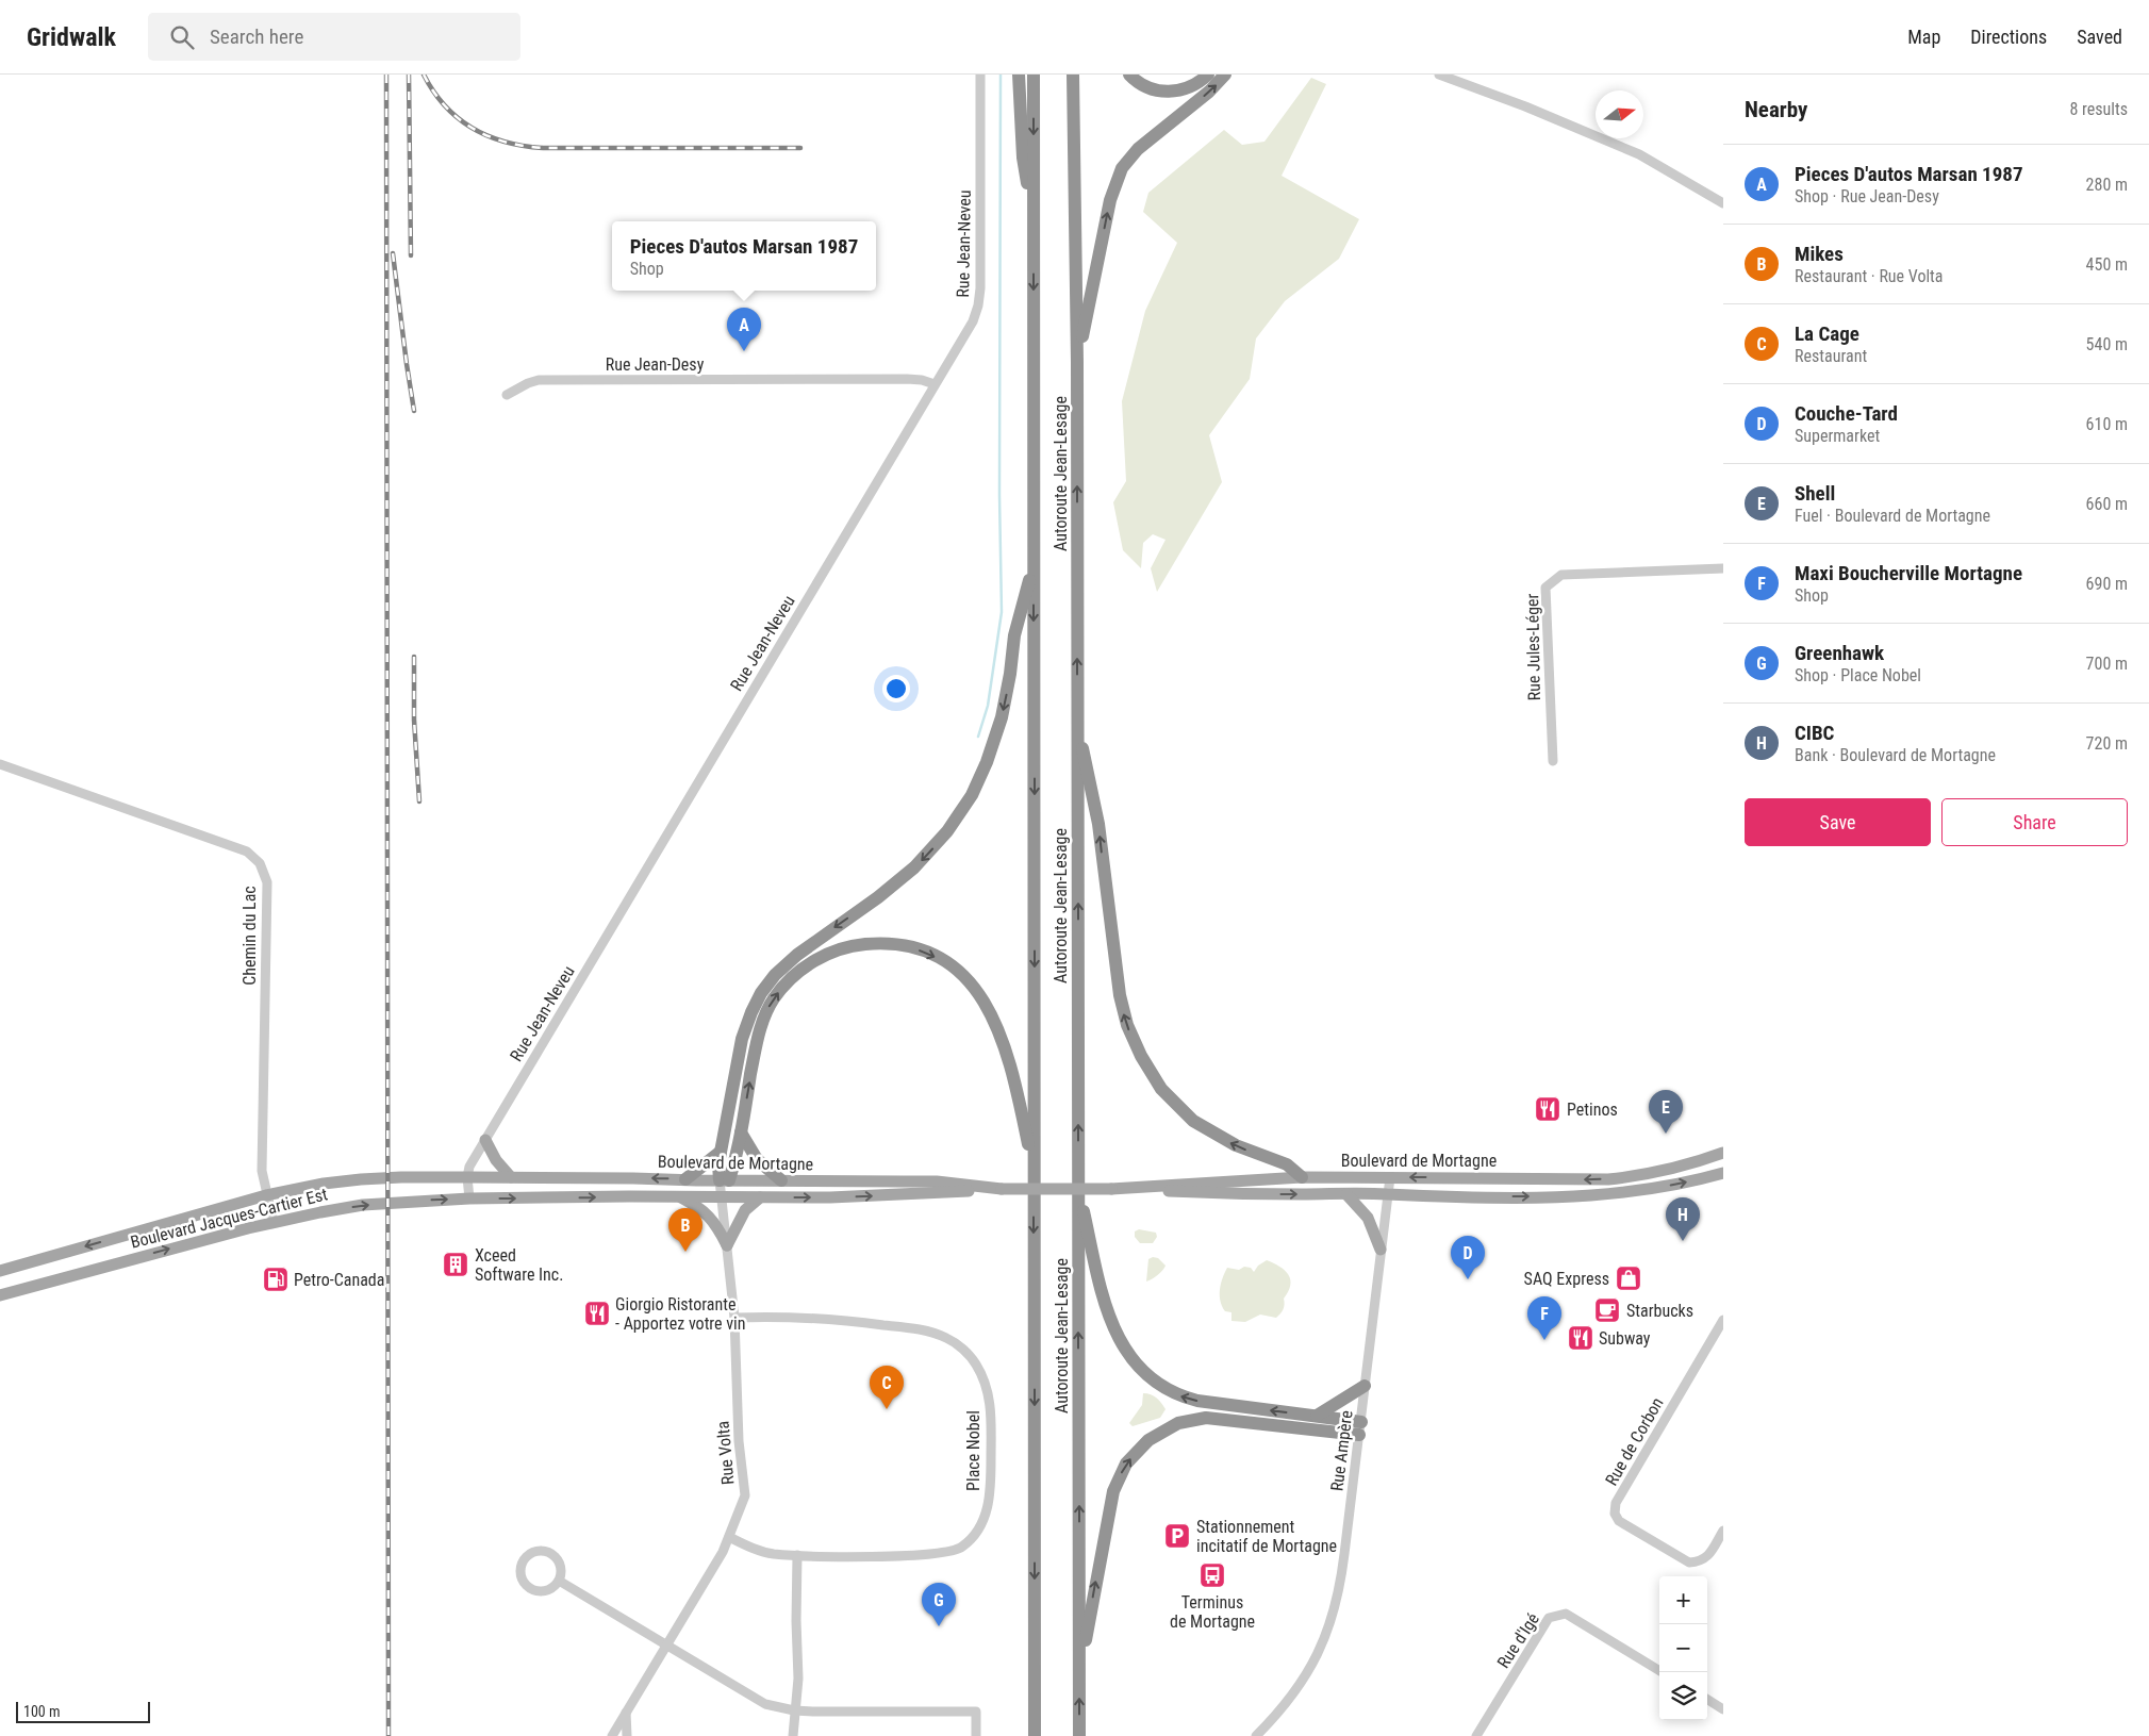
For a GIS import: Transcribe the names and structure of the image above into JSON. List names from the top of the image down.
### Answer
{
  "streets": {
    "highway": ["Autoroute Jean-Lesage"],
    "main road": ["Boulevard de Mortagne", "Boulevard Jacques-Cartier Est"],
    "street": [
      "Rue Jean-Neveu",
      "Rue Jean-Desy",
      "Rue Jules-Léger",
      "Chemin du Lac",
      "Rue de Corbon",
      "Place Nobel",
      "Rue Ampère",
      "Rue Volta",
      "Rue d'Igé"
    ]
  },
  "crossings": [
    ["Rue Jean-Neveu", "Rue Jean-Desy"],
    ["Rue Jean-Neveu", "Boulevard de Mortagne"],
    ["Rue Jean-Neveu", "Boulevard Jacques-Cartier Est"],
    ["Chemin du Lac", "Boulevard Jacques-Cartier Est"],
    ["Boulevard de Mortagne", "Boulevard Jacques-Cartier Est"],
    ["Boulevard de Mortagne", "Rue Ampère"],
    ["Boulevard de Mortagne", "Rue Volta"],
    ["Place Nobel", "Rue Volta"]
  ],
  "places": {
    "restaurant": ["Petinos", "Giorgio Ristorante - Apportez votre vin", "Subway"],
    "building": ["Xceed Software Inc."],
    "shop": ["SAQ Express"],
    "fuel station": ["Petro-Canada"],
    "cafe": ["Starbucks"],
    "parking": ["Stationnement incitatif de Mortagne"],
    "bus stop": ["Terminus de Mortagne"]
  },
  "scale_bar": "100 m",
  "north": "right",
  "page": {
    "header": "Gridwalk",
    "search": "Search here",
    "nav": ["Map", "Directions", "Saved"],
    "heading": ["Nearby", "8 results"],
    "list": [
      {
        "mark": "A",
        "name": "Pieces D'autos Marsan 1987",
        "note": "Shop · Rue Jean-Desy",
        "value": "280 m"
      },
      {
        "mark": "B",
        "name": "Mikes",
        "note": "Restaurant · Rue Volta",
        "value": "450 m"
      },
      {
        "mark": "C",
        "name": "La Cage",
        "note": "Restaurant",
        "value": "540 m"
      },
      {
        "mark": "D",
        "name": "Couche-Tard",
        "note": "Supermarket",
        "value": "610 m"
      },
      {
        "mark": "E",
        "name": "Shell",
        "note": "Fuel · Boulevard de Mortagne",
        "value": "660 m"
      },
      {
        "mark": "F",
        "name": "Maxi Boucherville Mortagne",
        "note": "Shop",
        "value": "690 m"
      },
      {
        "mark": "G",
        "name": "Greenhawk",
        "note": "Shop · Place Nobel",
        "value": "700 m"
      },
      {
        "mark": "H",
        "name": "CIBC",
        "note": "Bank · Boulevard de Mortagne",
        "value": "720 m"
      }
    ],
    "popup": ["Pieces D'autos Marsan 1987", "Shop"],
    "pins": [
      "A",
      "E",
      "H",
      "B",
      "D",
      "F",
      "C",
      "G"
    ],
    "buttons": ["Save", "Share"],
    "map_buttons": ["+", "−"],
    "scale": "100 m"
  }
}
